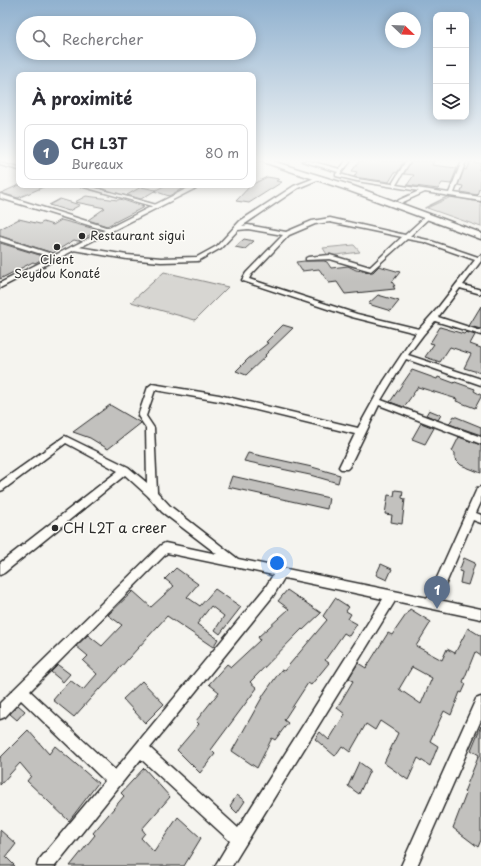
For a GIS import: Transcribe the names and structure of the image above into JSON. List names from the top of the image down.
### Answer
{
  "places": ["Restaurant sigui", "Client Seydou Konaté", "CH L2T a creer"],
  "north": "bottom right",
  "page": {
    "map_buttons": ["+", "−"],
    "search": "Rechercher",
    "heading": "À proximité",
    "list": [
      {
        "mark": "1",
        "name": "CH L3T",
        "note": "Bureaux",
        "value": "80 m"
      }
    ],
    "pins": "1"
  }
}
